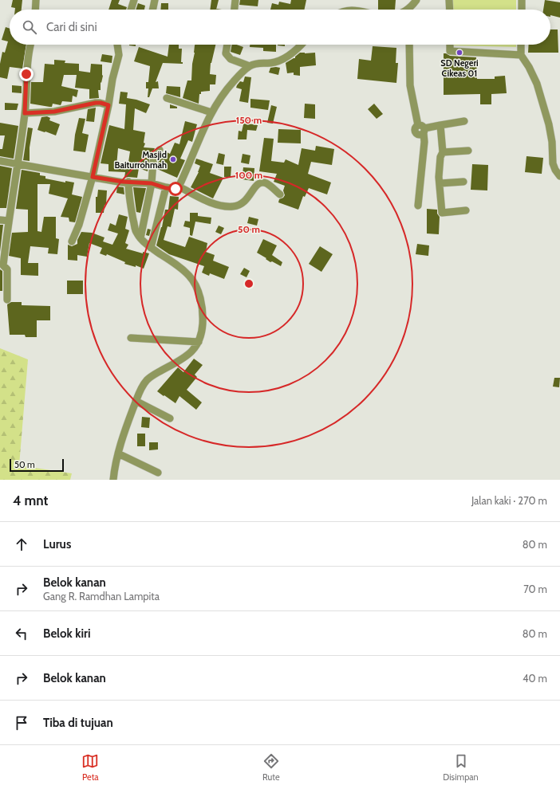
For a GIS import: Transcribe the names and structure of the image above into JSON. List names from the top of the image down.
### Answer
{
  "places": ["SD Negeri Cikeas 01", "Masjid Baiturrohmah"],
  "scale_bar": "50 m",
  "page": {
    "search": "Cari di sini",
    "scale": "50 m",
    "heading": ["4 mnt", "Jalan kaki · 270 m"],
    "list": [
      ["Lurus", "80 m"],
      ["Belok kanan", "Gang R. Ramdhan Lampita", "70 m"],
      ["Belok kiri", "80 m"],
      ["Belok kanan", "40 m"],
      "Tiba di tujuan"
    ],
    "nav": ["Peta", "Rute", "Disimpan"]
  },
  "rings": ["150 m", "100 m", "50 m"]
}
